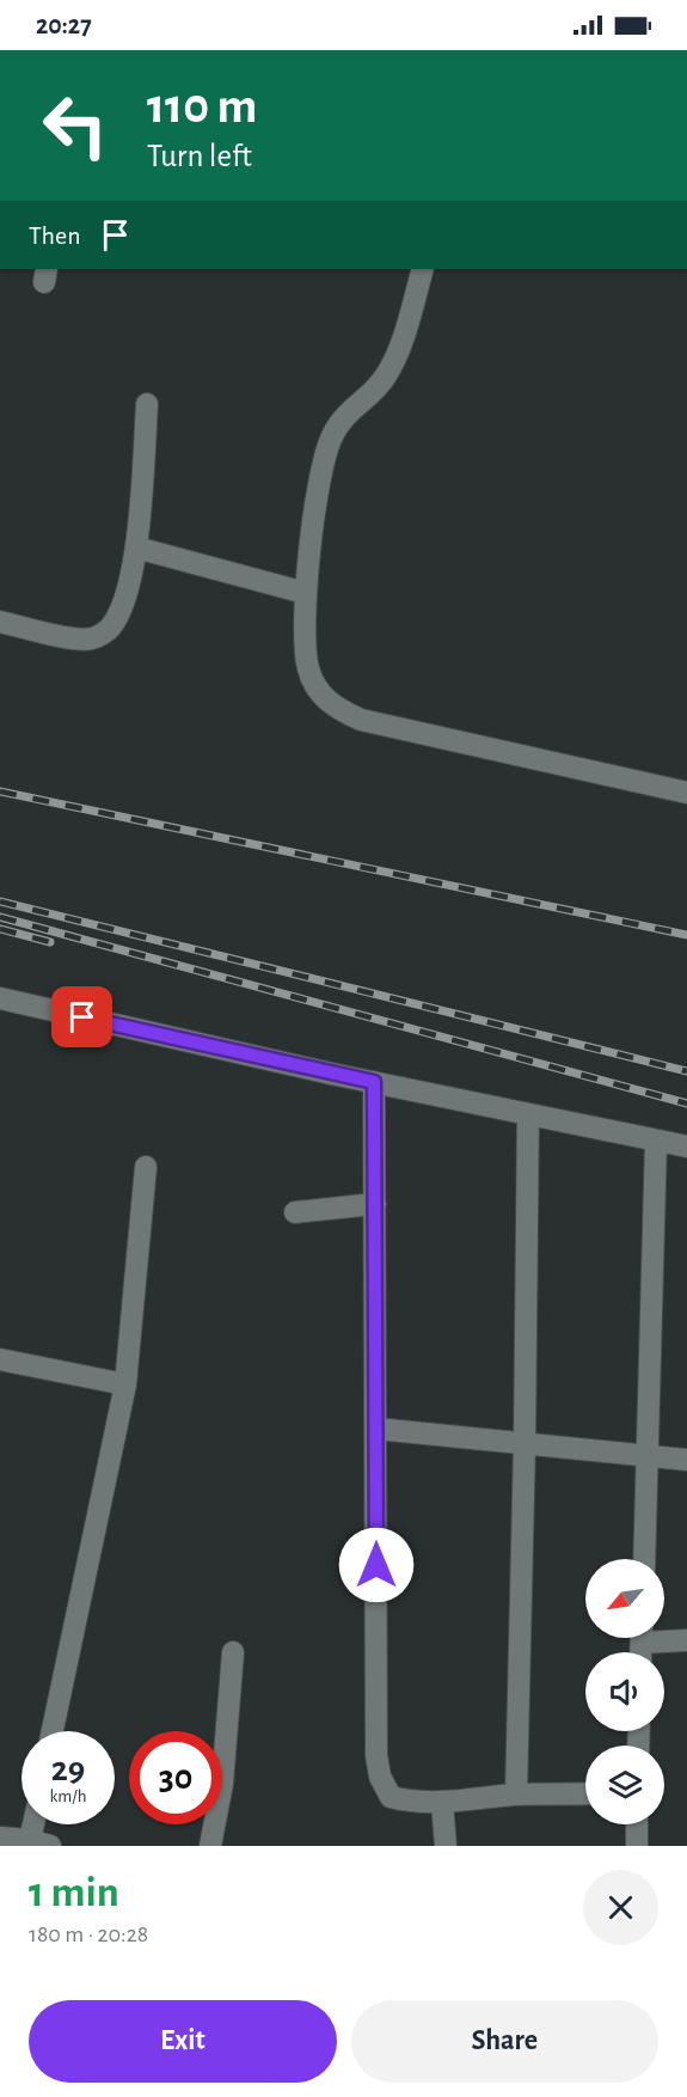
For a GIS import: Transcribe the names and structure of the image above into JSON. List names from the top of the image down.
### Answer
{
  "north": "bottom left",
  "page": {
    "status": "20:27",
    "turn": ["110 m", "Turn left"],
    "then": "Then",
    "speed": "29 km/h",
    "limit": "30",
    "heading": ["1 min", "180 m · 20:28"],
    "buttons": ["Exit", "Share"]
  }
}
